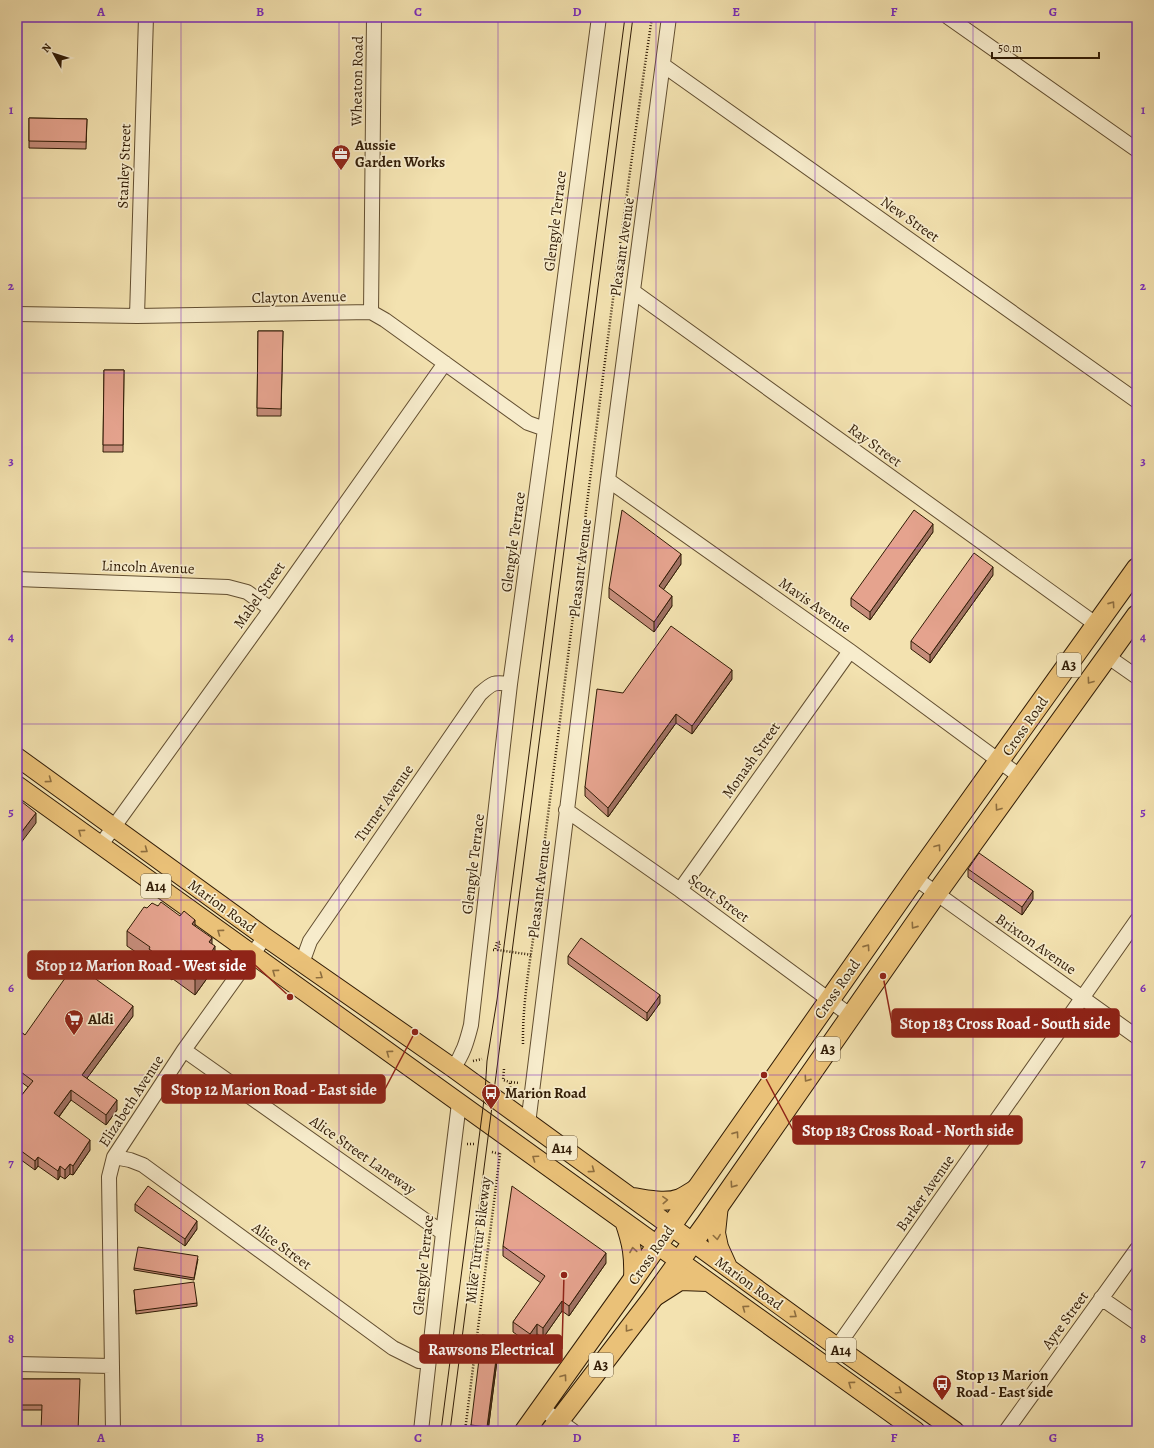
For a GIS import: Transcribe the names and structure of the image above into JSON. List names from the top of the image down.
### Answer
{
  "streets": {
    "highway": ["A3", "Cross Road"],
    "main road": ["A14", "Marion Road"],
    "street": [
      "Wheaton Road",
      "Stanley Street",
      "New Street",
      "Glengyle Terrace",
      "Pleasant Avenue",
      "Clayton Avenue",
      "Ray Street",
      "Lincoln Avenue",
      "Mabel Street",
      "Mavis Avenue",
      "Monash Street",
      "Turner Avenue",
      "Scott Street",
      "Brixton Avenue",
      "Elizabeth Avenue",
      "Alice Street Laneway",
      "Barker Avenue",
      "Alice Street",
      "Ayre Street"
    ],
    "path": ["Mike Turtur Bikeway"]
  },
  "crossings": [
    ["Wheaton Road", "Clayton Avenue"],
    ["Stanley Street", "Clayton Avenue"],
    ["New Street", "Pleasant Avenue"],
    ["Glengyle Terrace", "Turner Avenue"],
    ["Glengyle Terrace", "Marion Road"],
    ["Glengyle Terrace", "Alice Street Laneway"],
    ["Glengyle Terrace", "Alice Street"],
    ["Pleasant Avenue", "Ray Street"],
    ["Pleasant Avenue", "Mavis Avenue"],
    ["Pleasant Avenue", "Scott Street"],
    ["Pleasant Avenue", "Marion Road"],
    ["Ray Street", "Cross Road"],
    ["Lincoln Avenue", "Mabel Street"],
    ["Mabel Street", "Marion Road"],
    ["Mavis Avenue", "Cross Road"],
    ["Mavis Avenue", "Monash Street"],
    ["Cross Road", "Scott Street"],
    ["Cross Road", "Marion Road"],
    ["Cross Road", "Brixton Avenue"],
    ["Monash Street", "Scott Street"],
    ["Turner Avenue", "Marion Road"],
    ["Marion Road", "Elizabeth Avenue"],
    ["Marion Road", "Barker Avenue"],
    ["Marion Road", "Mike Turtur Bikeway"],
    ["Brixton Avenue", "Barker Avenue"],
    ["Elizabeth Avenue", "Alice Street Laneway"],
    ["Elizabeth Avenue", "Alice Street"]
  ],
  "places": {
    "office": ["Aussie Garden Works"],
    "other": [
      "Stop 183 Cross Road - South side",
      "Stop 12 Marion Road - West side",
      "Stop 12 Marion Road - East side",
      "Stop 183 Cross Road - North side",
      "Rawsons Electrical"
    ],
    "supermarket": ["Aldi"],
    "bus stop": ["Marion Road", "Stop 13 Marion Road - East side"]
  },
  "scale_bar": "50 m",
  "north": "top left",
  "grid": {
    "columns": [
      "A",
      "B",
      "C",
      "D",
      "E",
      "F",
      "G"
    ],
    "rows": [
      "1",
      "2",
      "3",
      "4",
      "5",
      "6",
      "7",
      "8"
    ]
  }
}
